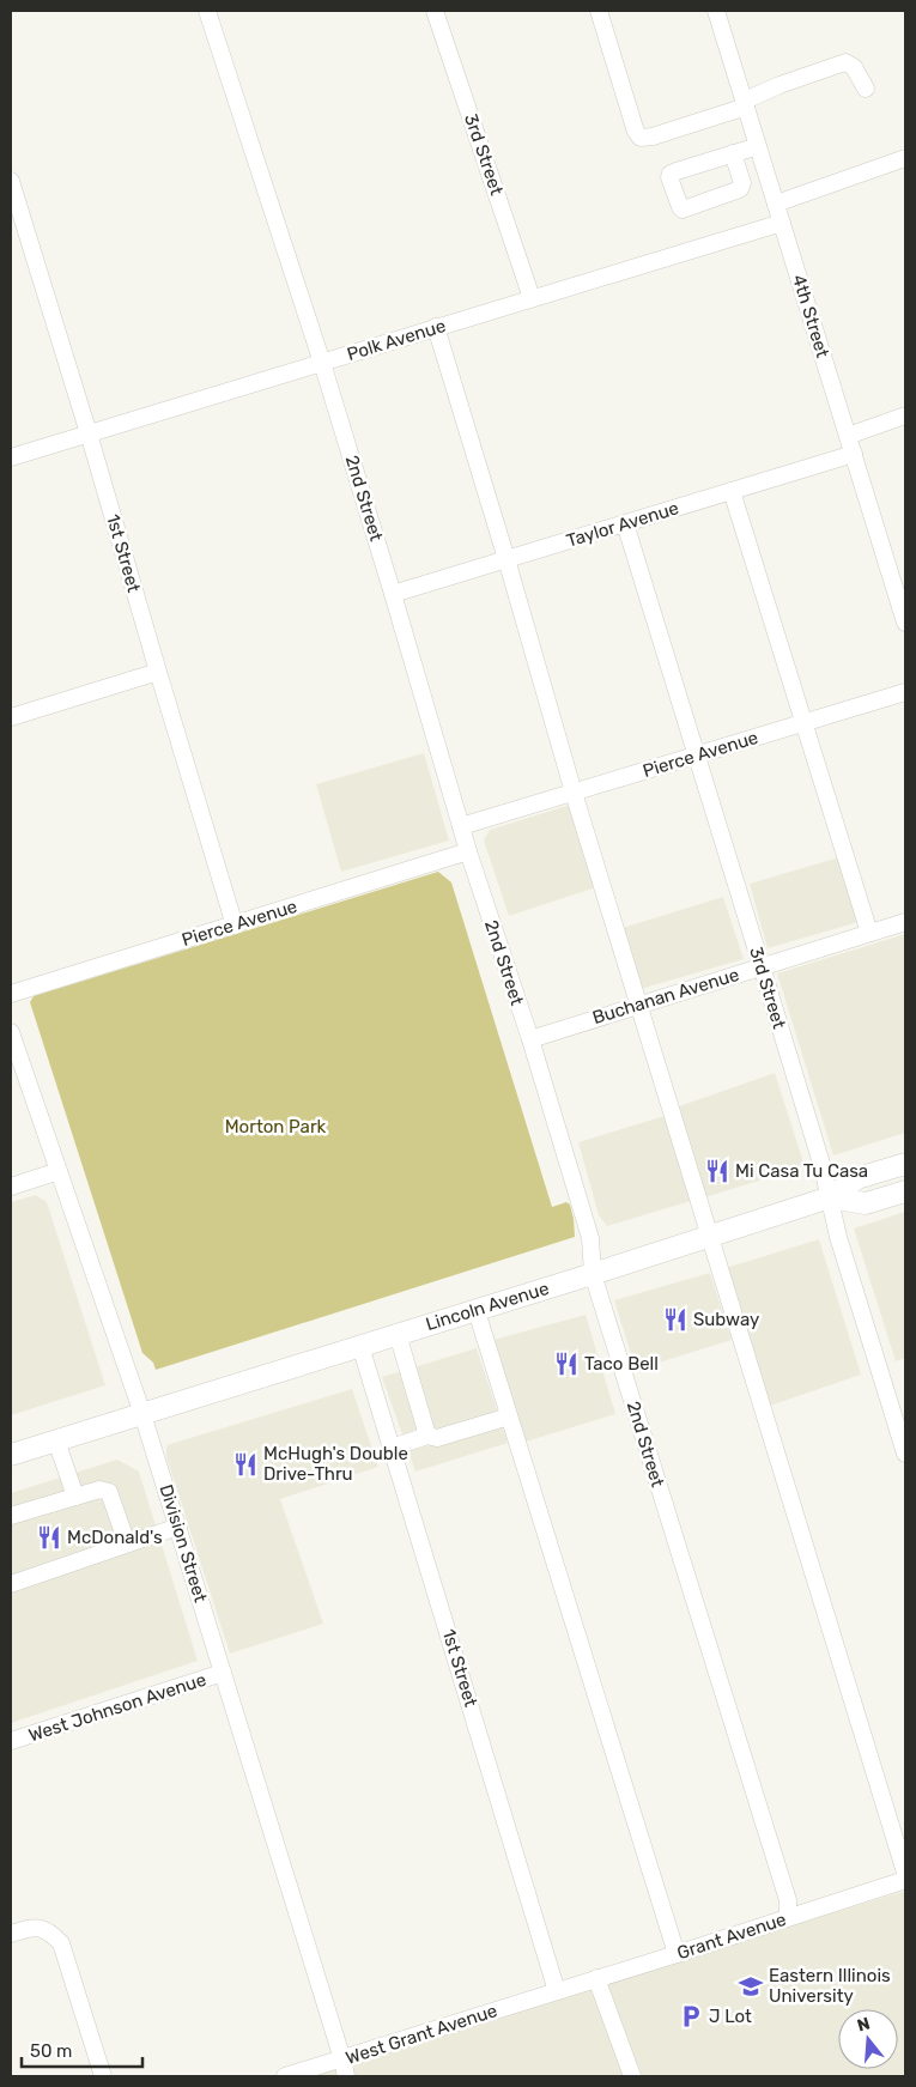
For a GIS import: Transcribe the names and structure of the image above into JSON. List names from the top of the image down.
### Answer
{
  "streets": {
    "main road": ["Lincoln Avenue"],
    "street": [
      "3rd Street",
      "4th Street",
      "Polk Avenue",
      "2nd Street",
      "Taylor Avenue",
      "1st Street",
      "Pierce Avenue",
      "Buchanan Avenue",
      "Division Street",
      "West Johnson Avenue",
      "Grant Avenue",
      "West Grant Avenue"
    ]
  },
  "crossings": [
    ["3rd Street", "Polk Avenue"],
    ["3rd Street", "Taylor Avenue"],
    ["3rd Street", "Pierce Avenue"],
    ["3rd Street", "Buchanan Avenue"],
    ["3rd Street", "Lincoln Avenue"],
    ["4th Street", "Polk Avenue"],
    ["4th Street", "Taylor Avenue"],
    ["Polk Avenue", "2nd Street"],
    ["Polk Avenue", "1st Street"],
    ["2nd Street", "Taylor Avenue"],
    ["2nd Street", "Pierce Avenue"],
    ["2nd Street", "Buchanan Avenue"],
    ["2nd Street", "Lincoln Avenue"],
    ["2nd Street", "Grant Avenue"],
    ["1st Street", "Pierce Avenue"],
    ["1st Street", "Lincoln Avenue"],
    ["1st Street", "Grant Avenue"],
    ["1st Street", "West Grant Avenue"],
    ["Lincoln Avenue", "Division Street"],
    ["Division Street", "West Johnson Avenue"],
    ["Division Street", "West Grant Avenue"],
    ["Grant Avenue", "West Grant Avenue"]
  ],
  "parks": ["Morton Park"],
  "places": {
    "restaurant": [
      "Mi Casa Tu Casa",
      "Subway",
      "Taco Bell",
      "McHugh's Double Drive-Thru",
      "McDonald's"
    ],
    "school or university": ["Eastern Illinois University"],
    "parking": ["J Lot"]
  },
  "scale_bar": "50 m",
  "north": "top"
}
